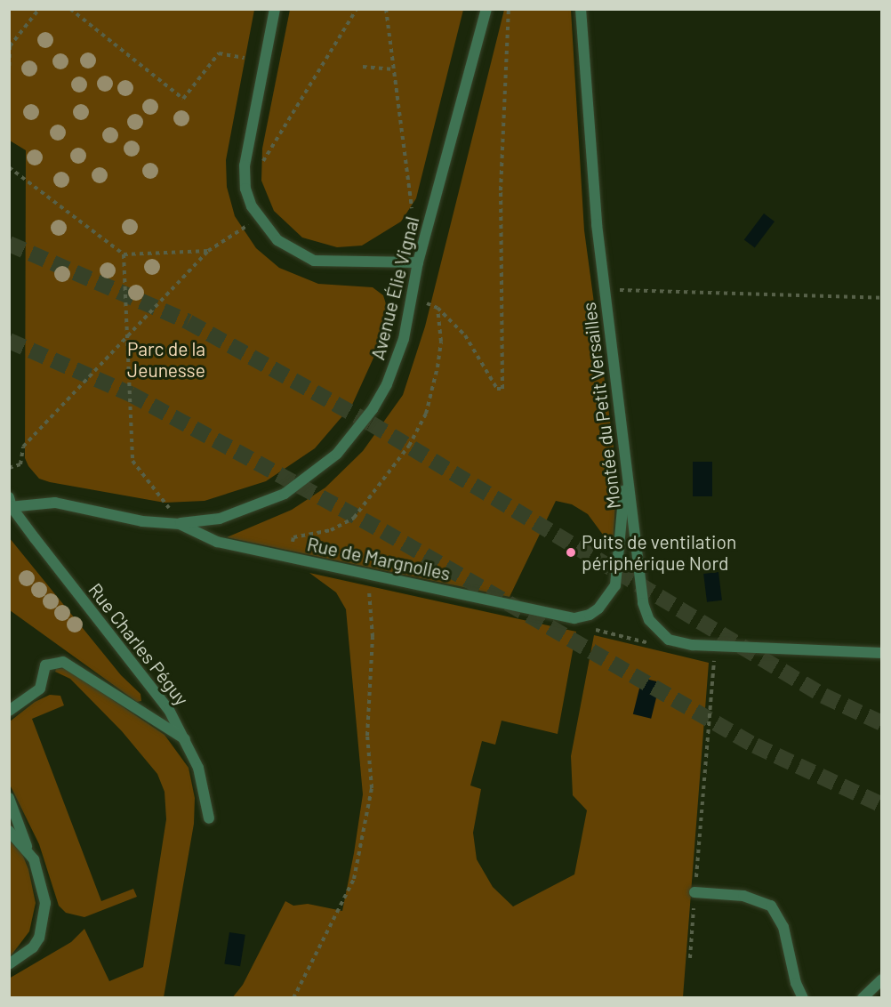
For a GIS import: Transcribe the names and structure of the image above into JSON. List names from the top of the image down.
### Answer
{
  "streets": {
    "street": [
      "Avenue Élie Vignal",
      "Montée du Petit Versailles",
      "Rue de Margnolles",
      "Rue Charles Péguy"
    ]
  },
  "crossings": [
    ["Avenue Élie Vignal", "Rue de Margnolles"],
    ["Rue de Margnolles", "Rue Charles Péguy"]
  ],
  "parks": ["Parc de la Jeunesse"],
  "places": ["Puits de ventilation périphérique Nord"]
}
